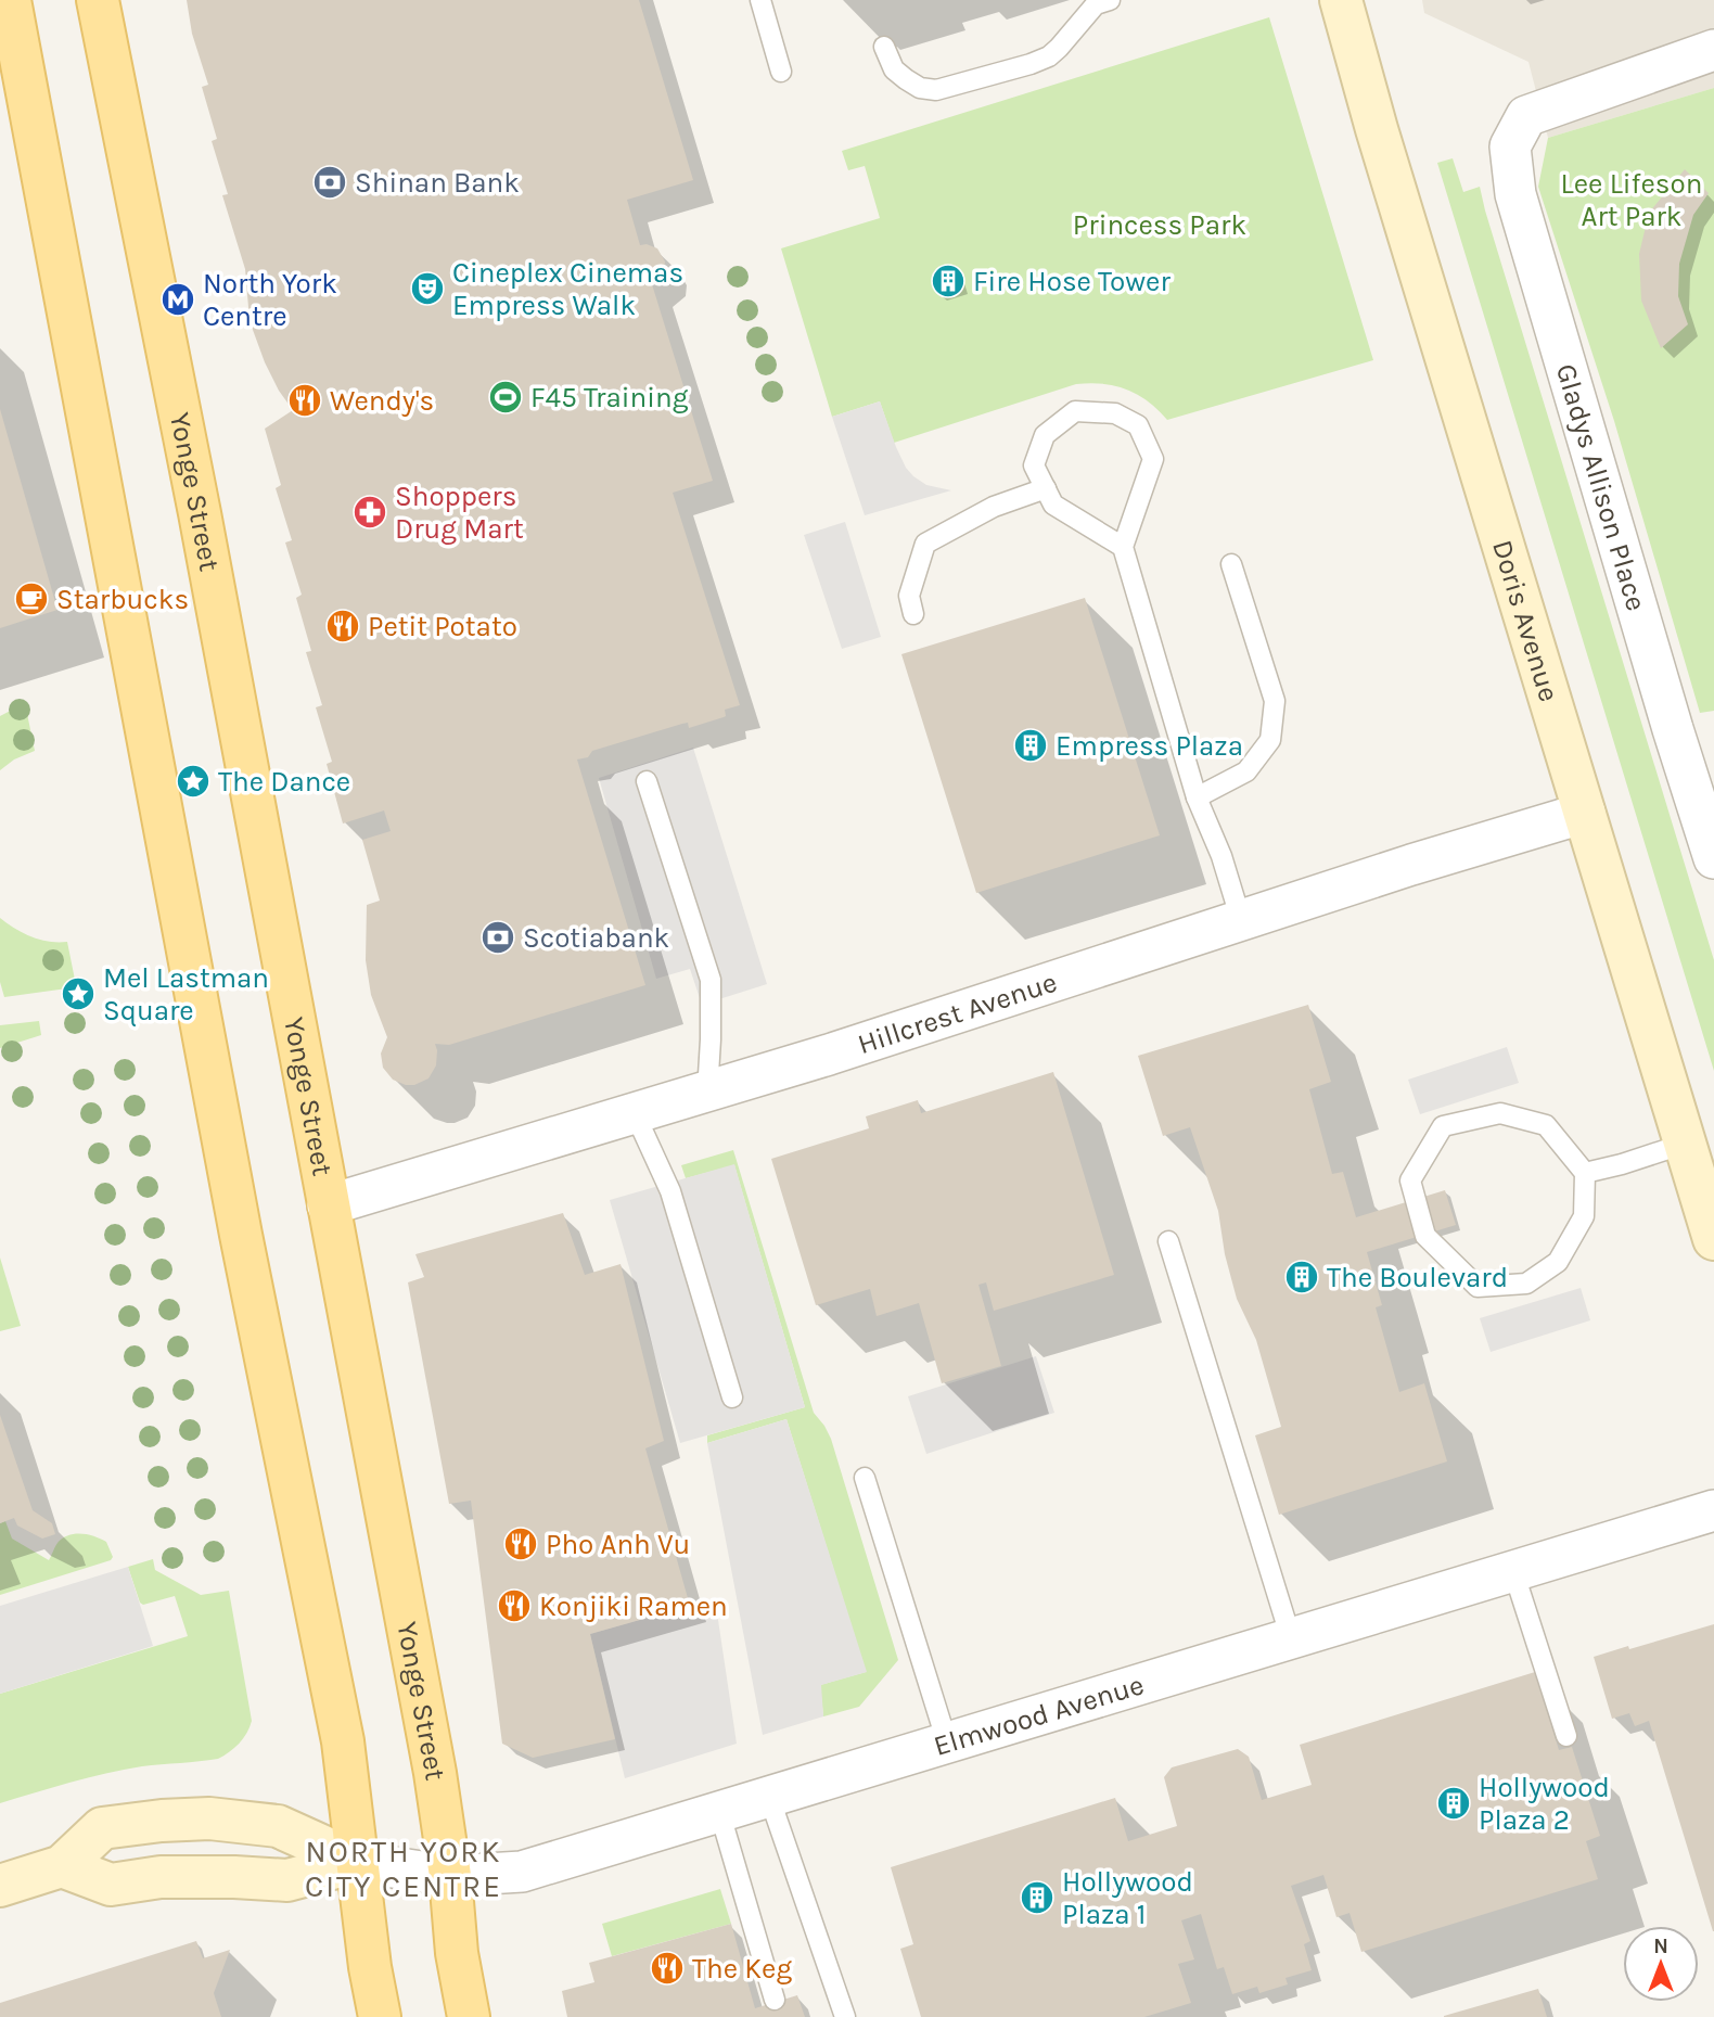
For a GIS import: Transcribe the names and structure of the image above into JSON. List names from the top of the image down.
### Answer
{
  "streets": {
    "main road": ["Yonge Street"],
    "street": [
      "Gladys Allison Place",
      "Doris Avenue",
      "Hillcrest Avenue",
      "Elmwood Avenue"
    ]
  },
  "crossings": [
    ["Yonge Street", "Hillcrest Avenue"],
    ["Yonge Street", "Elmwood Avenue"],
    ["Doris Avenue", "Hillcrest Avenue"]
  ],
  "districts": ["NORTH YORK CITY CENTRE"],
  "parks": ["Lee Lifeson Art Park", "Princess Park"],
  "places": {
    "bank": ["Shinan Bank", "Scotiabank"],
    "building": [
      "Fire Hose Tower",
      "Empress Plaza",
      "The Boulevard",
      "Hollywood Plaza 2",
      "Hollywood Plaza 1"
    ],
    "theatre": ["Cineplex Cinemas Empress Walk"],
    "metro station": ["North York Centre"],
    "sports": ["F45 Training"],
    "restaurant": [
      "Wendy's",
      "Petit Potato",
      "Pho Anh Vu",
      "Konjiki Ramen",
      "The Keg"
    ],
    "pharmacy": ["Shoppers Drug Mart"],
    "cafe": ["Starbucks"],
    "place": ["The Dance", "Mel Lastman Square"]
  },
  "north": "top"
}
